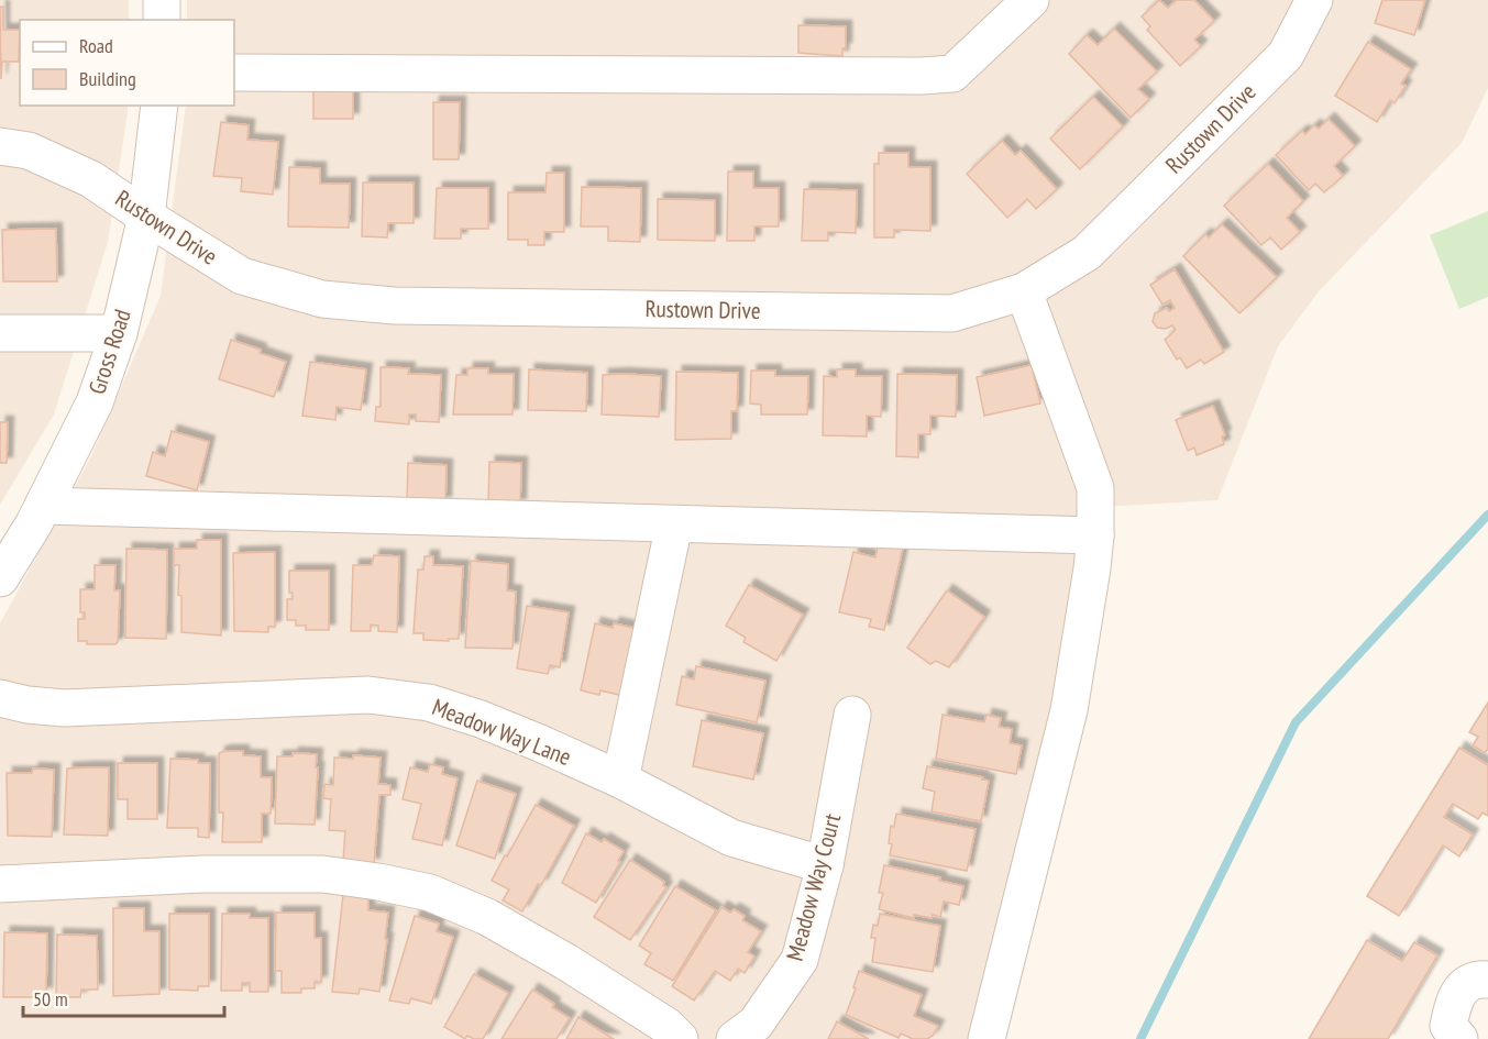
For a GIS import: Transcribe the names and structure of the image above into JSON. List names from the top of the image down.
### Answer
{
  "streets": {
    "street": [
      "Rustown Drive",
      "Gross Road",
      "Meadow Way Lane",
      "Meadow Way Court"
    ]
  },
  "crossings": [
    ["Rustown Drive", "Gross Road"],
    ["Meadow Way Lane", "Meadow Way Court"]
  ],
  "legend": ["Road", "Building"],
  "scale_bar": "50 m"
}
